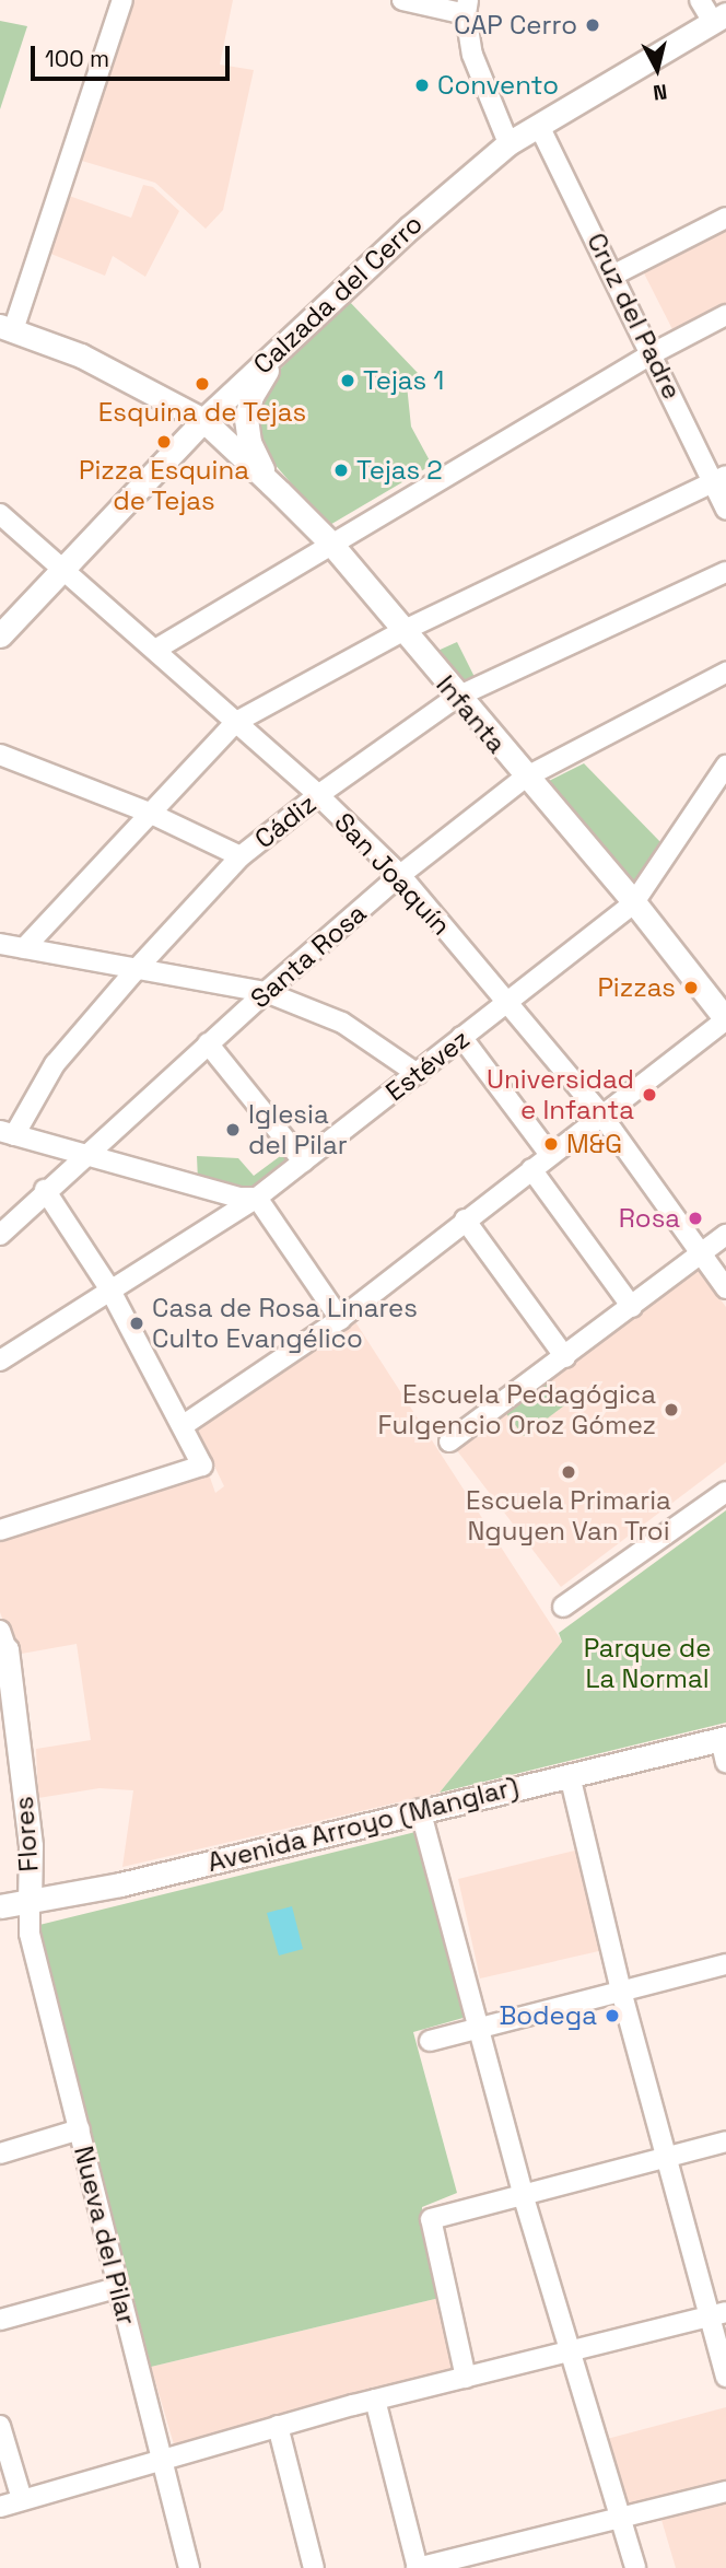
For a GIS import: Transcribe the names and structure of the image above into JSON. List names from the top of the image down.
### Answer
{
  "streets": {
    "main road": [
      "Calzada del Cerro",
      "Infanta",
      "Avenida Arroyo (Manglar)",
      "Flores"
    ],
    "street": [
      "Cruz del Padre",
      "Cádiz",
      "San Joaquín",
      "Santa Rosa",
      "Estévez",
      "Nueva del Pilar"
    ]
  },
  "crossings": [
    ["Calzada del Cerro", "Cruz del Padre"],
    ["Calzada del Cerro", "Infanta"],
    ["Calzada del Cerro", "San Joaquín"],
    ["Infanta", "Cádiz"],
    ["Infanta", "Santa Rosa"],
    ["Infanta", "Estévez"],
    ["Cádiz", "San Joaquín"],
    ["San Joaquín", "Santa Rosa"],
    ["San Joaquín", "Estévez"],
    ["Avenida Arroyo (Manglar)", "Flores"],
    ["Avenida Arroyo (Manglar)", "Nueva del Pilar"],
    ["Flores", "Nueva del Pilar"]
  ],
  "parks": ["Parque de La Normal"],
  "places": [
    "CAP Cerro",
    "Convento",
    "Tejas 1",
    "Esquina de Tejas",
    "Pizza Esquina de Tejas",
    "Tejas 2",
    "Pizzas",
    "Universidad e Infanta",
    "Iglesia del Pilar",
    "M&G",
    "Rosa",
    "Casa de Rosa Linares Culto Evangélico",
    "Escuela Pedagógica Fulgencio Oroz Gómez",
    "Escuela Primaria Nguyen Van Troi",
    "Bodega"
  ],
  "scale_bar": "100 m",
  "north": "bottom"
}
